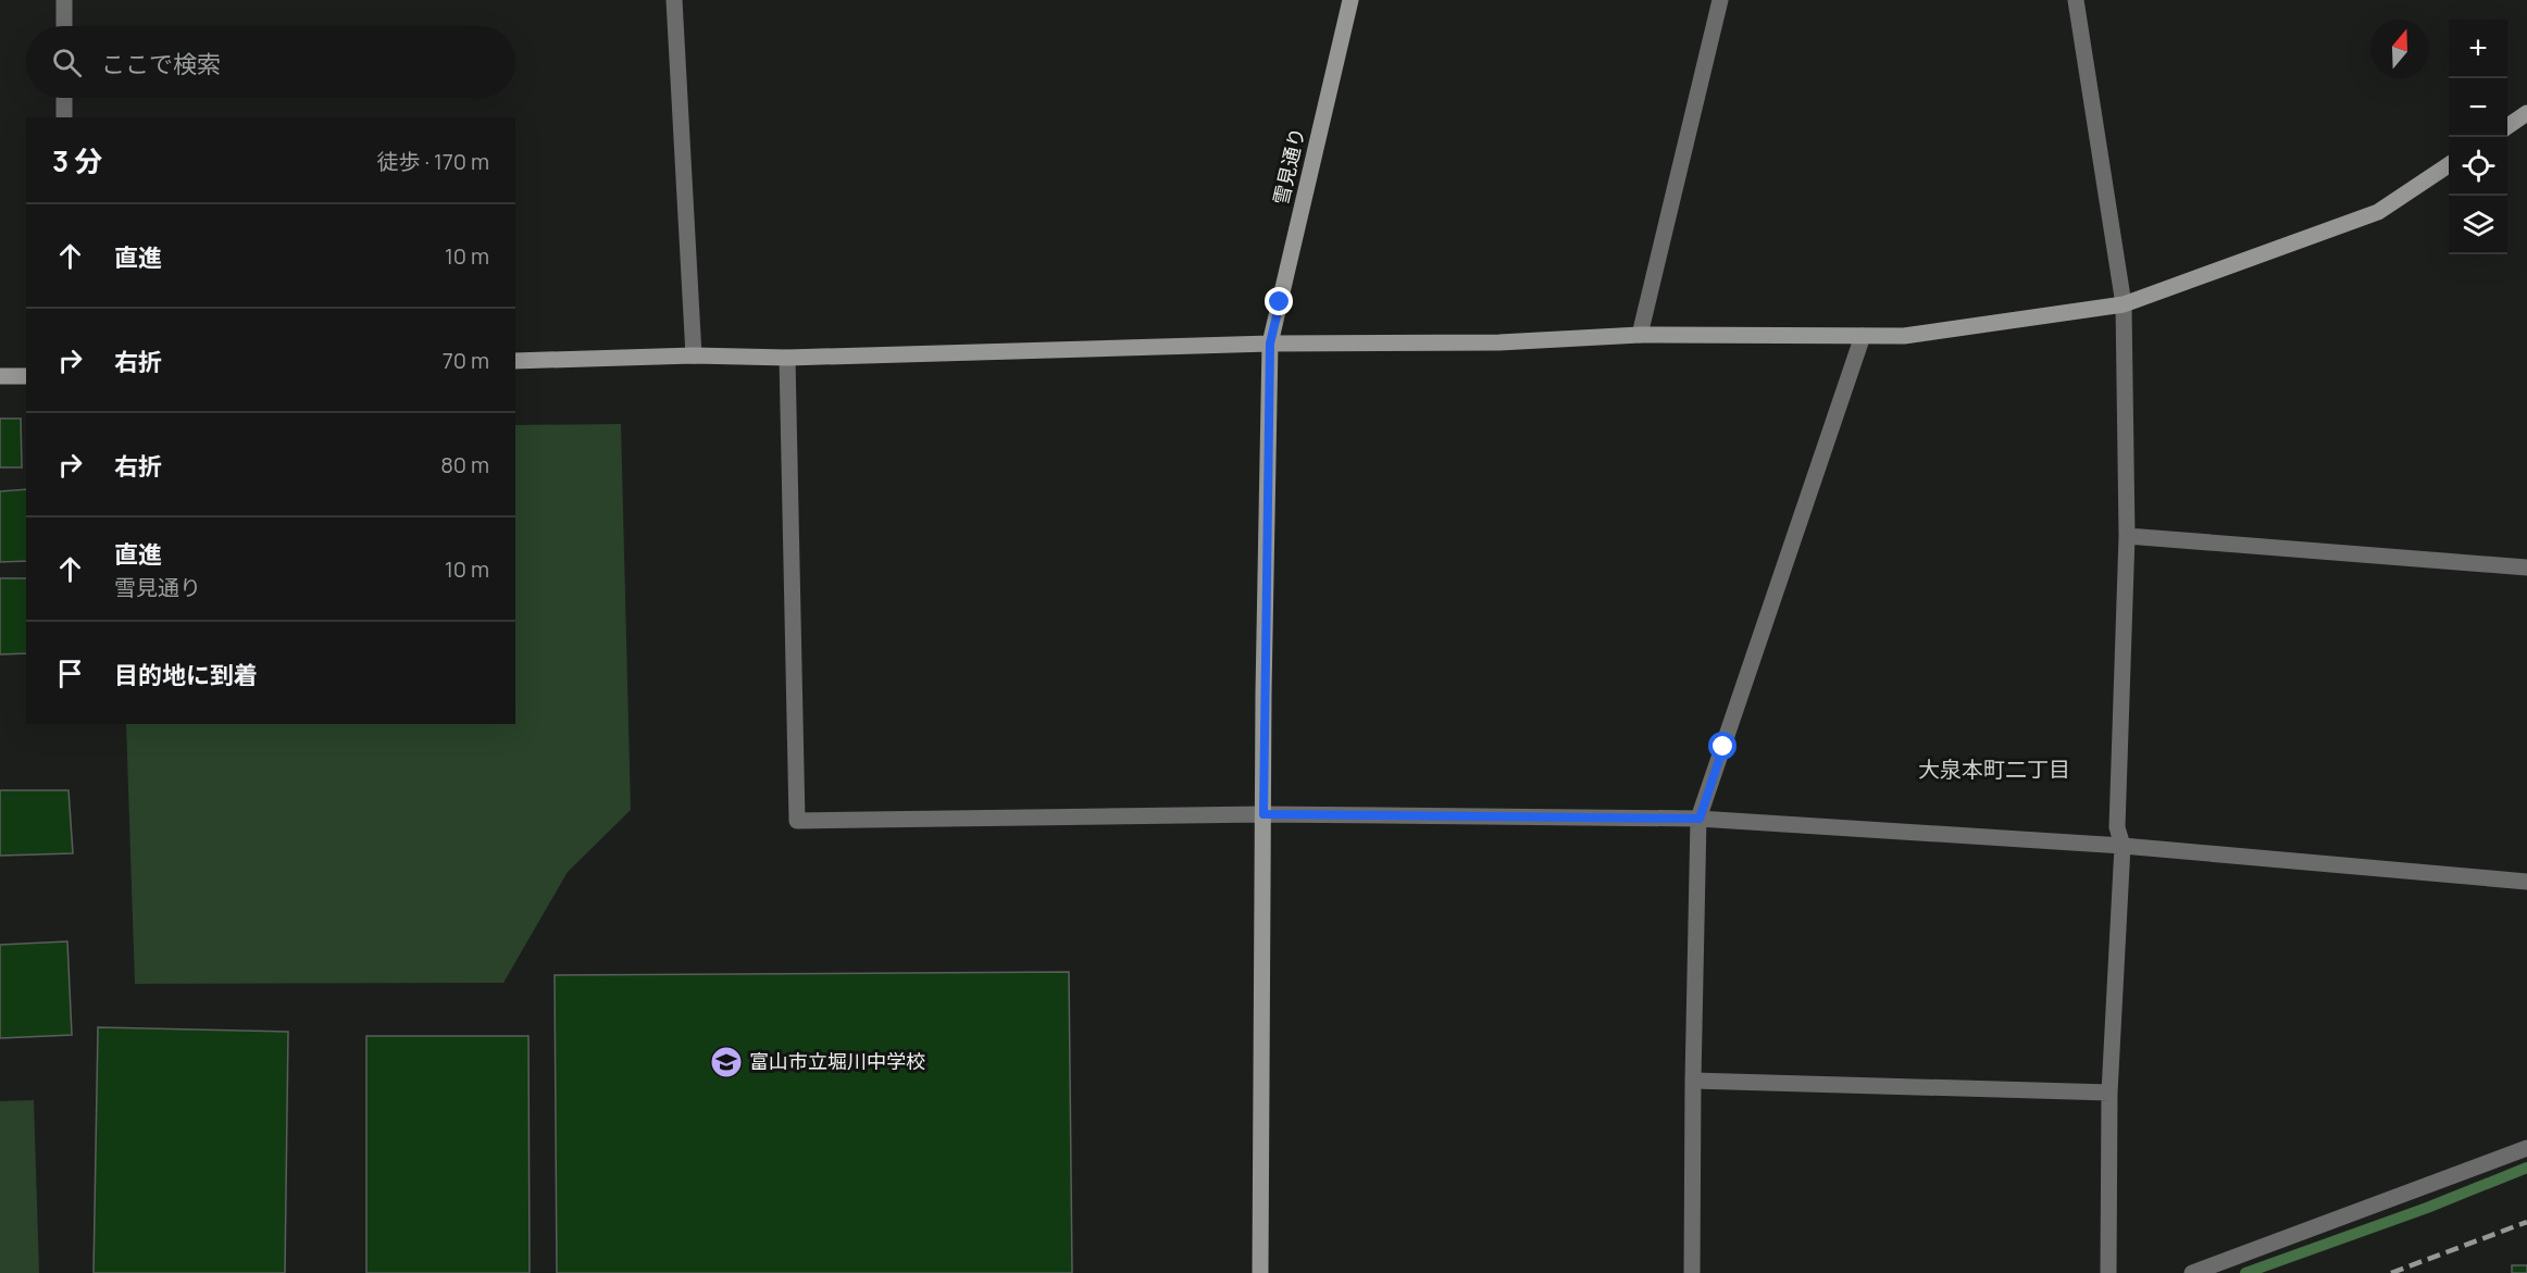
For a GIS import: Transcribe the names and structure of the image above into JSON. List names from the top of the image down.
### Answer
{
  "streets": {
    "street": ["雪見通り"]
  },
  "districts": ["大泉本町二丁目"],
  "places": {
    "school or university": ["富山市立堀川中学校"]
  },
  "north": "top",
  "page": {
    "map_buttons": ["+", "−"],
    "search": "ここで検索",
    "heading": ["3 分", "徒歩 · 170 m"],
    "list": [
      ["直進", "10 m"],
      ["右折", "70 m"],
      ["右折", "80 m"],
      ["直進", "雪見通り", "10 m"],
      "目的地に到着"
    ]
  }
}
